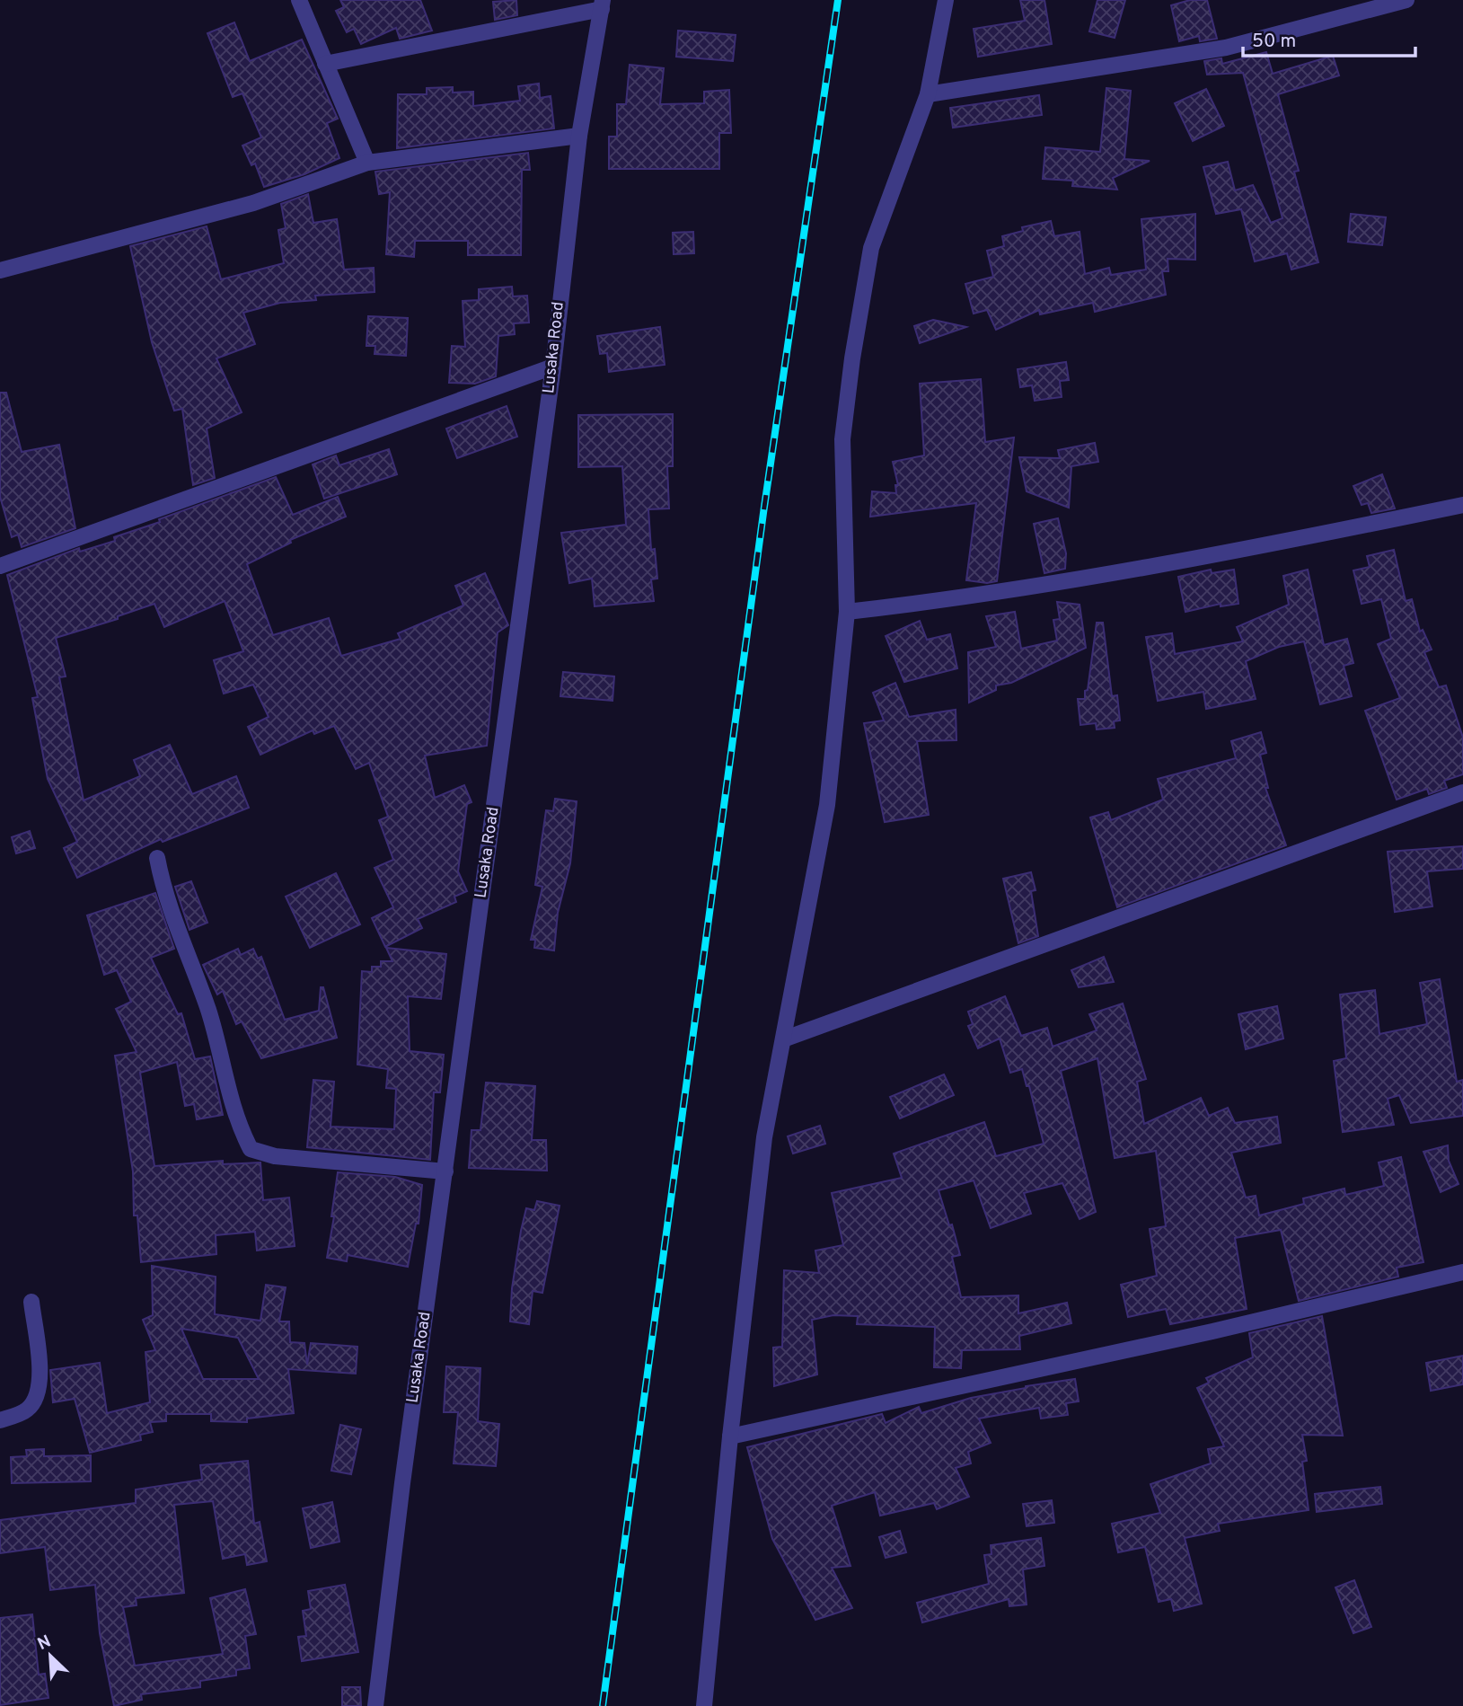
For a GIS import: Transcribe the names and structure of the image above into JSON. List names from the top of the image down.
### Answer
{
  "streets": {
    "street": ["Lusaka Road"]
  },
  "scale_bar": "50 m",
  "north": "top left"
}
